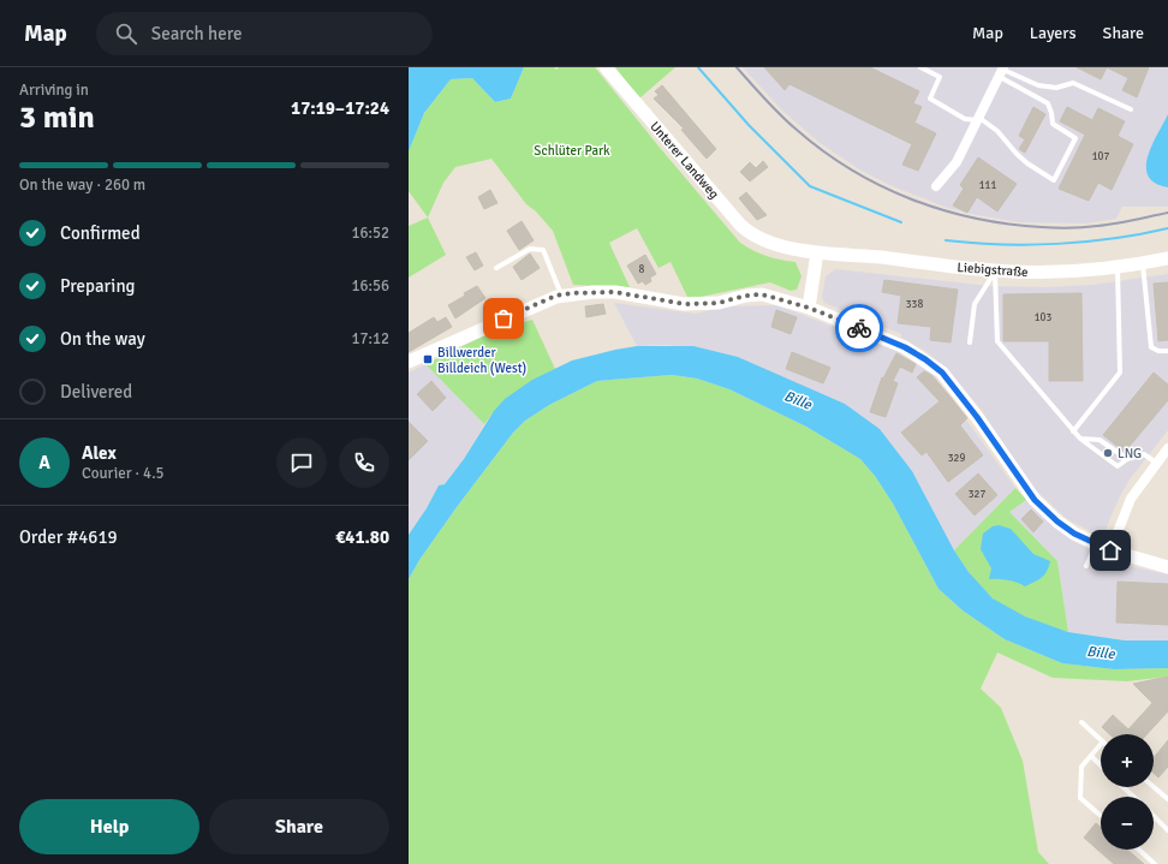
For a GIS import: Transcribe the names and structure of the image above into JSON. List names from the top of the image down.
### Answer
{
  "streets": {
    "street": ["Unterer Landweg", "Liebigstraße"]
  },
  "crossings": [
    ["Unterer Landweg", "Liebigstraße"]
  ],
  "water": ["Bille"],
  "parks": ["Schlüter Park"],
  "places": {
    "transit": ["Billwerder Billdeich (West)"],
    "other": ["LNG"]
  },
  "house_numbers": [
    "107",
    "111",
    "8",
    "338",
    "103",
    "329",
    "327"
  ],
  "page": {
    "header": "Map",
    "search": "Search here",
    "nav": ["Map", "Layers", "Share"],
    "heading": ["3 min", "Arriving in", "17:19–17:24"],
    "panel": [
      "Alex",
      "Courier · 4.5",
      "Order #4619",
      "€41.80"
    ],
    "bar": "On the way · 260 m",
    "list": [
      ["Confirmed", "16:52"],
      ["Preparing", "16:56"],
      ["On the way", "17:12"],
      "Delivered"
    ],
    "round": "A",
    "map_buttons": ["+", "−"],
    "buttons": ["Help", "Share"]
  }
}
